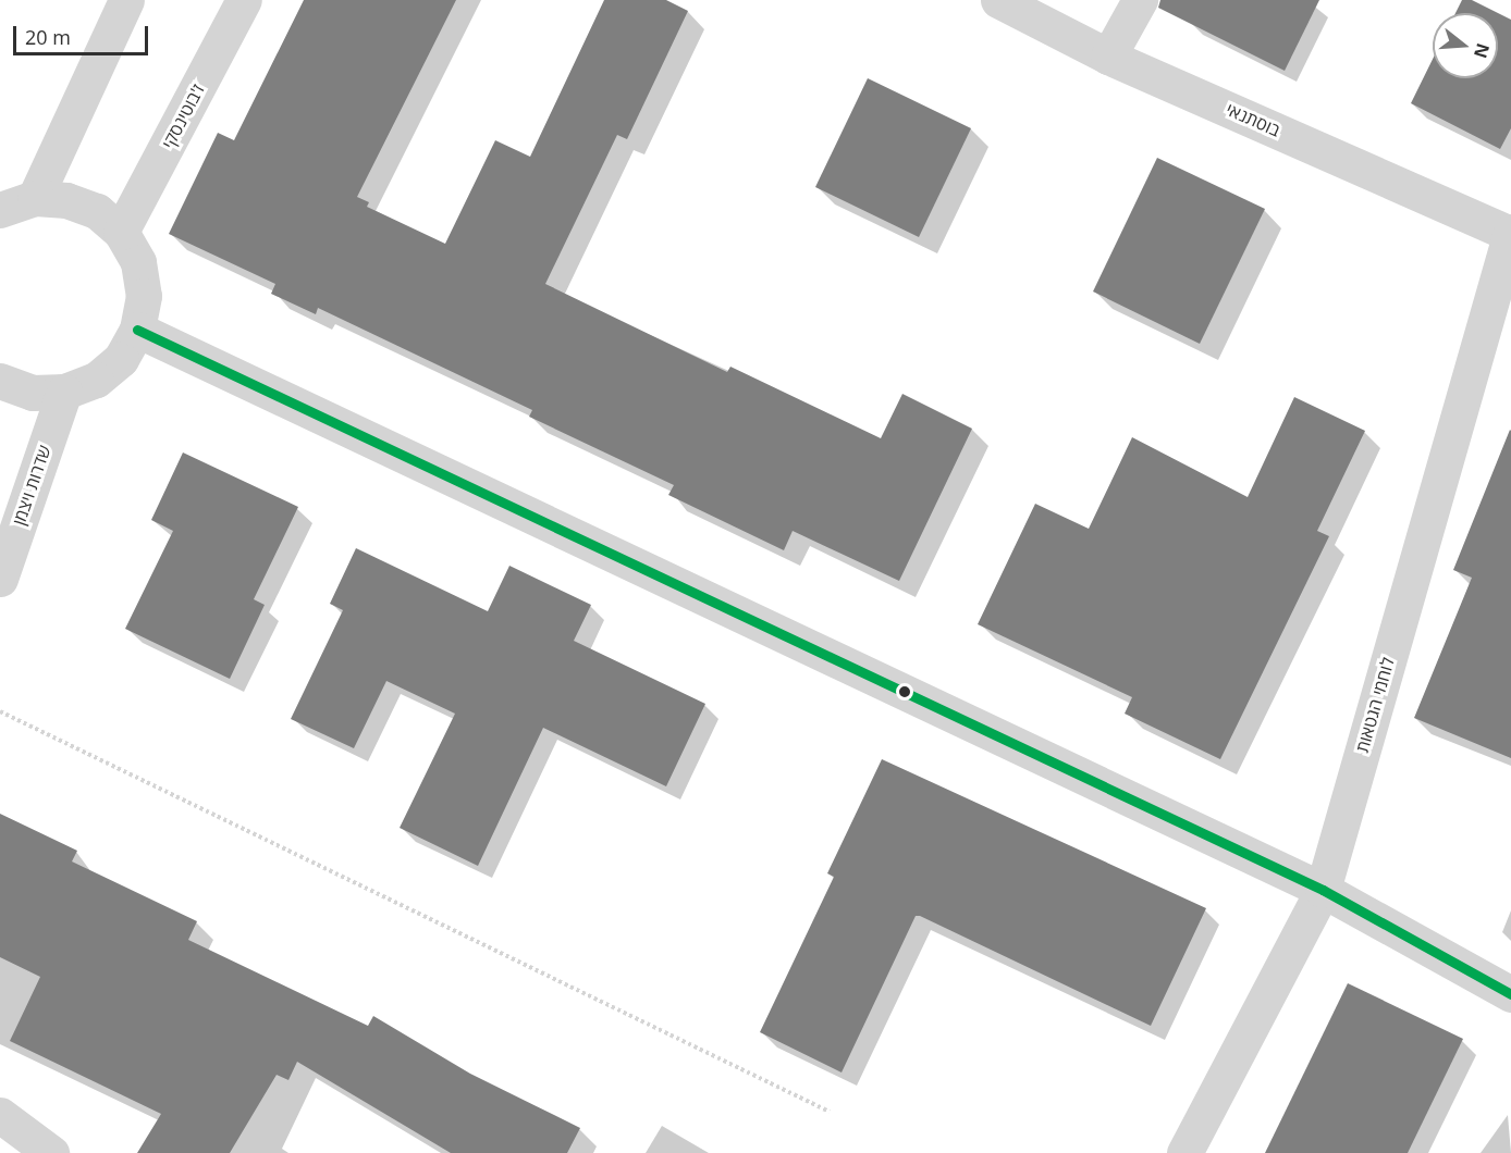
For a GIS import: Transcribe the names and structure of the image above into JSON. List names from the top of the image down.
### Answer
{
  "streets": {
    "street": [
      "ז'בוטינסקי",
      "בוסתנאי",
      "שדרות ויצמן",
      "לוחמי הגטאות"
    ]
  },
  "crossings": [
    ["בוסתנאי", "לוחמי הגטאות"]
  ],
  "scale_bar": "20 m",
  "north": "right"
}
